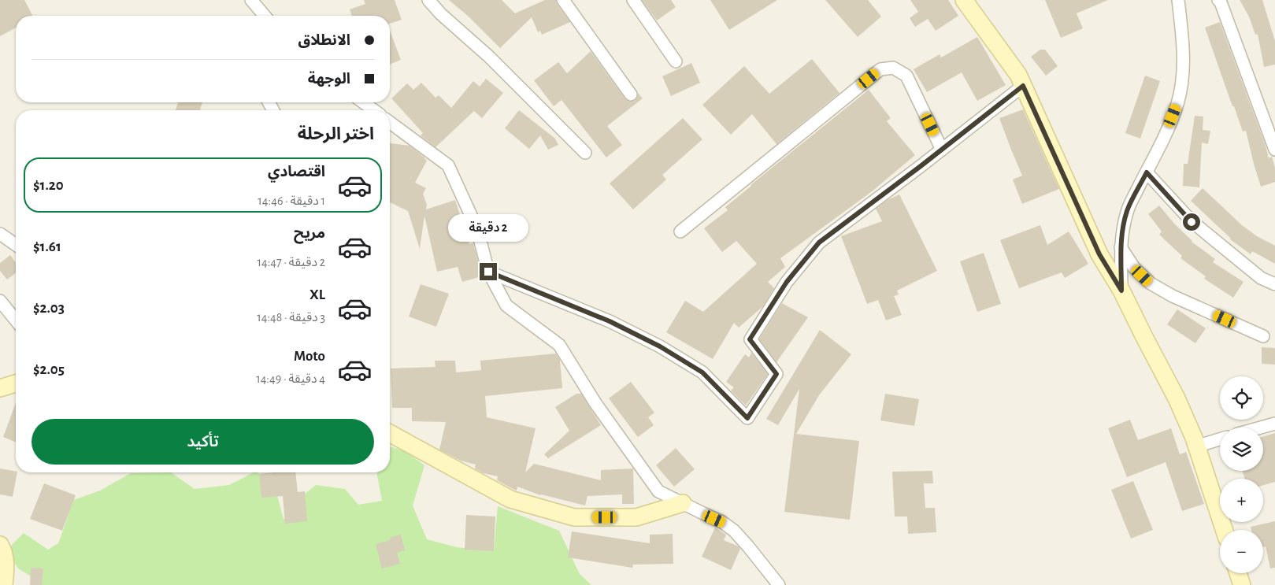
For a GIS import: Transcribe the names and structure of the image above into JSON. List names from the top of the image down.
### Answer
{
  "page": {
    "banner": ["الانطلاق", "الوجهة"],
    "heading": "اختر الرحلة",
    "list": [
      {
        "name": "اقتصادي",
        "note": "1 دقيقة · 14:46",
        "value": "$1.20"
      },
      {
        "name": "مريح",
        "note": "2 دقيقة · 14:47",
        "value": "$1.61"
      },
      {
        "name": "XL",
        "note": "3 دقيقة · 14:48",
        "value": "$2.03"
      },
      {
        "name": "Moto",
        "note": "4 دقيقة · 14:49",
        "value": "$2.05"
      }
    ],
    "bubble": "2 دقيقة",
    "map_buttons": ["+", "−"],
    "buttons": "تأكيد"
  }
}
